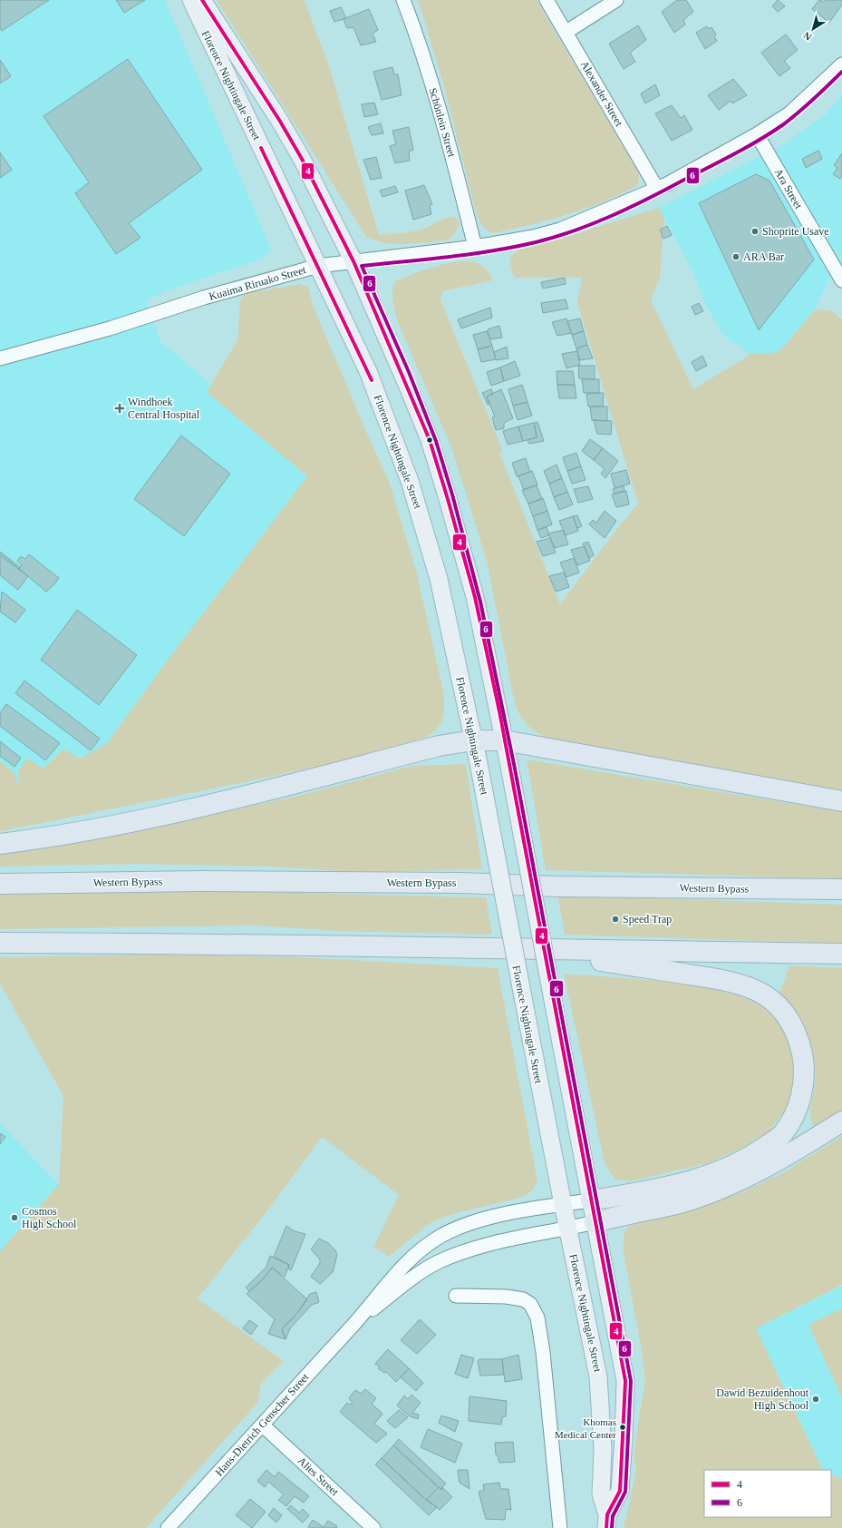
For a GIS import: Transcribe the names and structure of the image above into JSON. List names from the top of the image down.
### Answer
{
  "streets": {
    "highway": ["Western Bypass"],
    "main road": ["Florence Nightingale Street"],
    "street": [
      "Alexander Street",
      "Schönlein Street",
      "Ara Street",
      "Kuaima Riruako Street",
      "Hans-Dietrich Genscher Street",
      "Alies Street"
    ]
  },
  "crossings": [
    ["Florence Nightingale Street", "Kuaima Riruako Street"],
    ["Florence Nightingale Street", "Hans-Dietrich Genscher Street"],
    ["Alexander Street", "Kuaima Riruako Street"],
    ["Schönlein Street", "Kuaima Riruako Street"],
    ["Ara Street", "Kuaima Riruako Street"],
    ["Hans-Dietrich Genscher Street", "Alies Street"]
  ],
  "places": {
    "other": [
      "Shoprite Usave",
      "ARA Bar",
      "Speed Trap",
      "Cosmos High School",
      "Dawid Bezuidenhout High School",
      "Khomas Medical Center"
    ],
    "health": ["Windhoek Central Hospital"]
  },
  "lines": ["transit line 4", "transit line 6"],
  "legend": ["4", "6"],
  "north": "bottom left"
}
